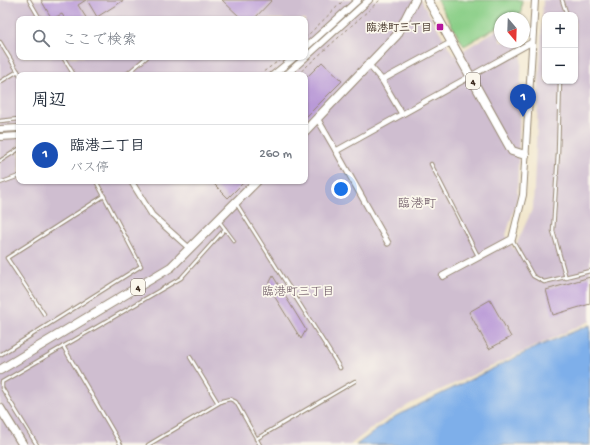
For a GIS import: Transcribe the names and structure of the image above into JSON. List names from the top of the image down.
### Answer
{
  "streets": {
    "main road": ["4"]
  },
  "districts": ["臨港町", "臨港町三丁目"],
  "places": {
    "transit": ["臨港町三丁目"]
  },
  "north": "bottom",
  "page": {
    "map_buttons": ["+", "−"],
    "search": "ここで検索",
    "heading": "周辺",
    "pins": "1",
    "list": [
      {
        "mark": "1",
        "name": "臨港二丁目",
        "note": "バス停",
        "value": "260 m"
      }
    ]
  }
}
